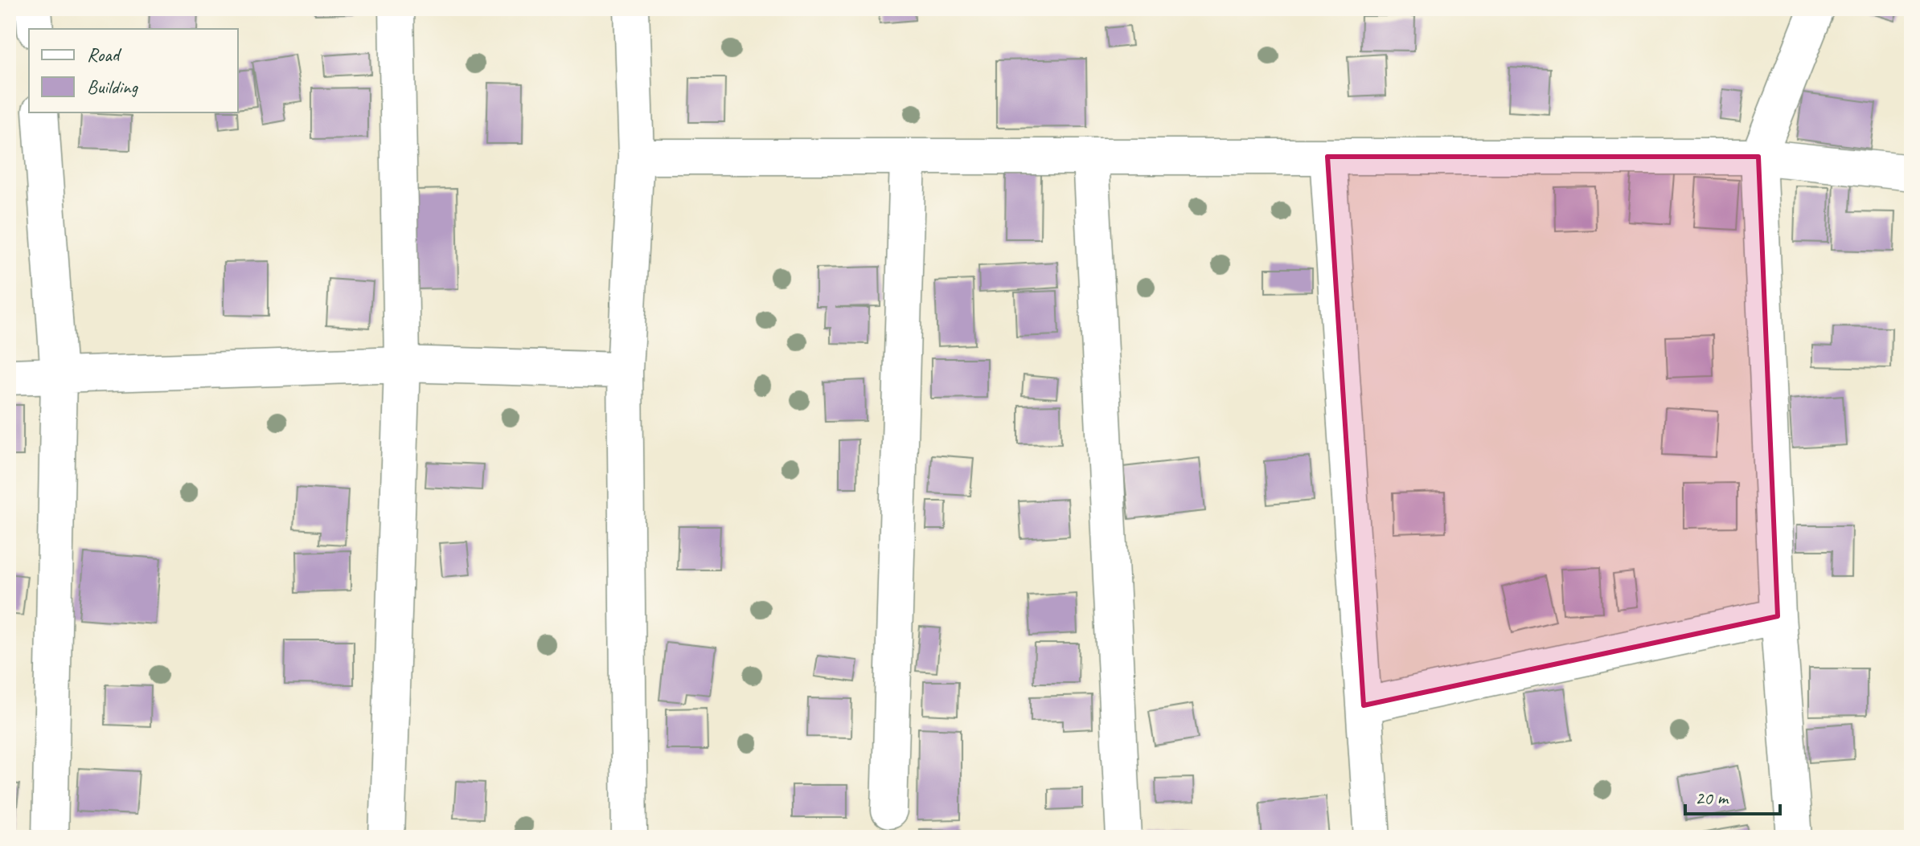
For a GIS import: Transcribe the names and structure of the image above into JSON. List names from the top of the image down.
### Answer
{
  "legend": ["Road", "Building"],
  "scale_bar": "20 m"
}
